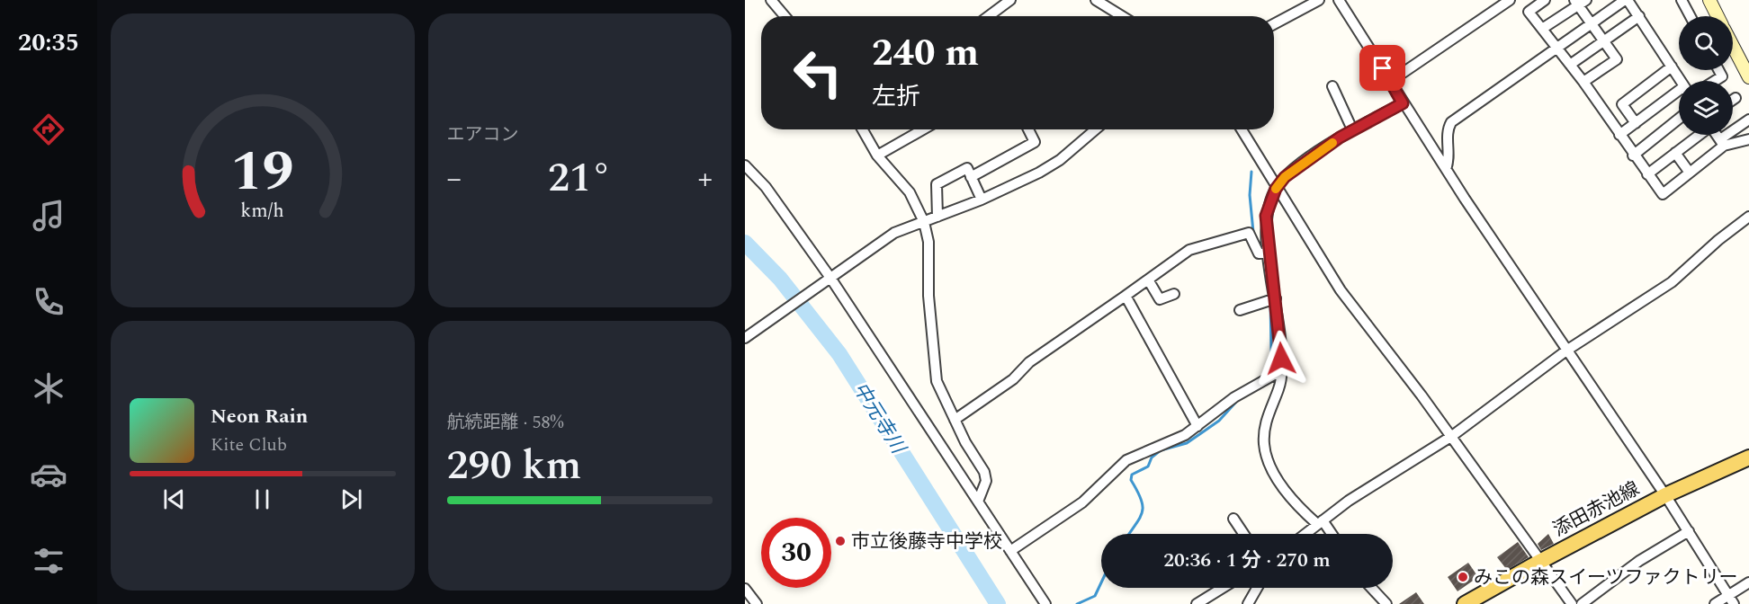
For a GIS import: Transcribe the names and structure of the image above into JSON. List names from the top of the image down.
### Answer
{
  "streets": {
    "main road": ["添田赤池線"]
  },
  "water": ["中元寺川"],
  "places": ["市立後藤寺中学校", "みこの森スイーツファクトリー"],
  "page": {
    "tabs": "20:35",
    "tile": [
      "エアコン",
      ["航続距離 · 58%", "290 km"]
    ],
    "turn": ["240 m", "左折"],
    "heat": ["−", "21°", "+"],
    "song": ["Neon Rain", "Kite Club"],
    "limit": "30",
    "trip": "20:36 · 1 分 · 270 m",
    "gauge": ["19", "km/h"]
  }
}
